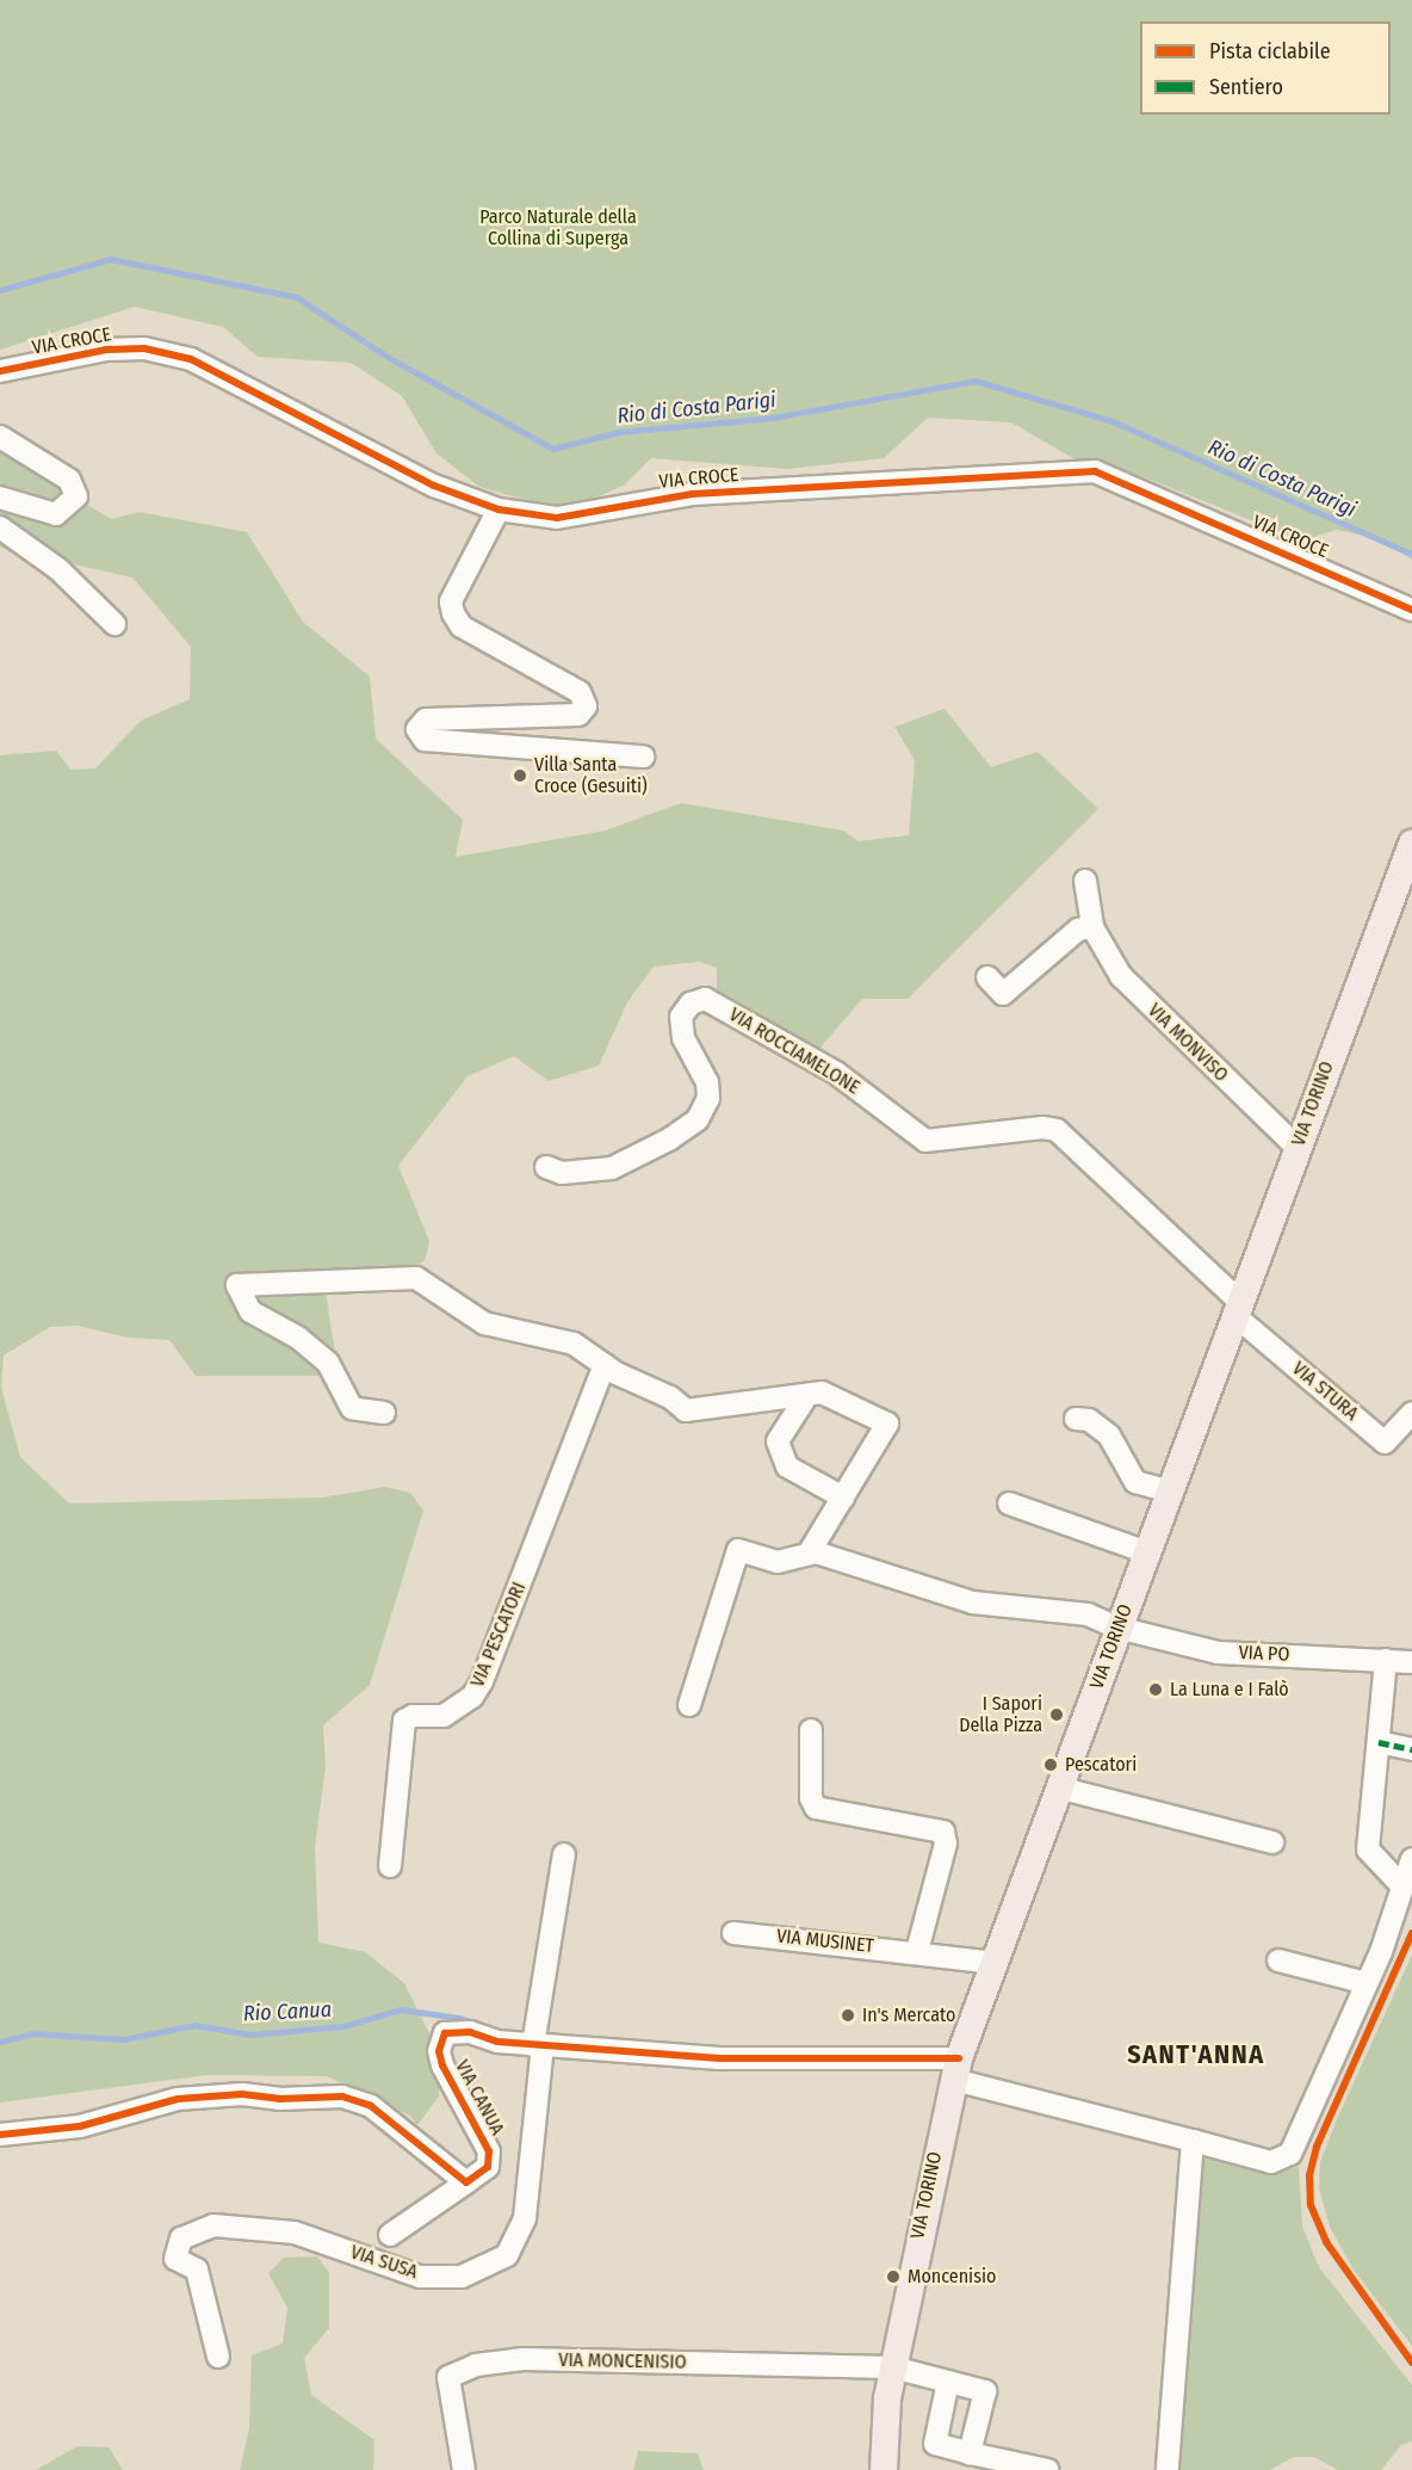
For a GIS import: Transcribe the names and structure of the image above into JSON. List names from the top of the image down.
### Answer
{
  "streets": {
    "main road": ["VIA TORINO"],
    "street": [
      "VIA CROCE",
      "VIA MONVISO",
      "VIA ROCCIAMELONE",
      "VIA STURA",
      "VIA PESCATORI",
      "VIA PO",
      "VIA MUSINET",
      "VIA CANUA",
      "VIA SUSA",
      "VIA MONCENISIO"
    ]
  },
  "crossings": [
    ["VIA MONVISO", "VIA TORINO"],
    ["VIA ROCCIAMELONE", "VIA TORINO"],
    ["VIA ROCCIAMELONE", "VIA STURA"],
    ["VIA TORINO", "VIA STURA"],
    ["VIA TORINO", "VIA PO"],
    ["VIA TORINO", "VIA MUSINET"],
    ["VIA TORINO", "VIA CANUA"],
    ["VIA TORINO", "VIA MONCENISIO"],
    ["VIA CANUA", "VIA SUSA"]
  ],
  "districts": ["SANT'ANNA"],
  "water": ["Rio di Costa Parigi", "Rio Canua"],
  "parks": ["Parco Naturale della Collina di Superga"],
  "places": [
    "Villa Santa Croce (Gesuiti)",
    "La Luna e I Falò",
    "I Sapori Della Pizza",
    "Pescatori",
    "In's Mercato",
    "Moncenisio"
  ],
  "legend": ["Pista ciclabile", "Sentiero"]
}
